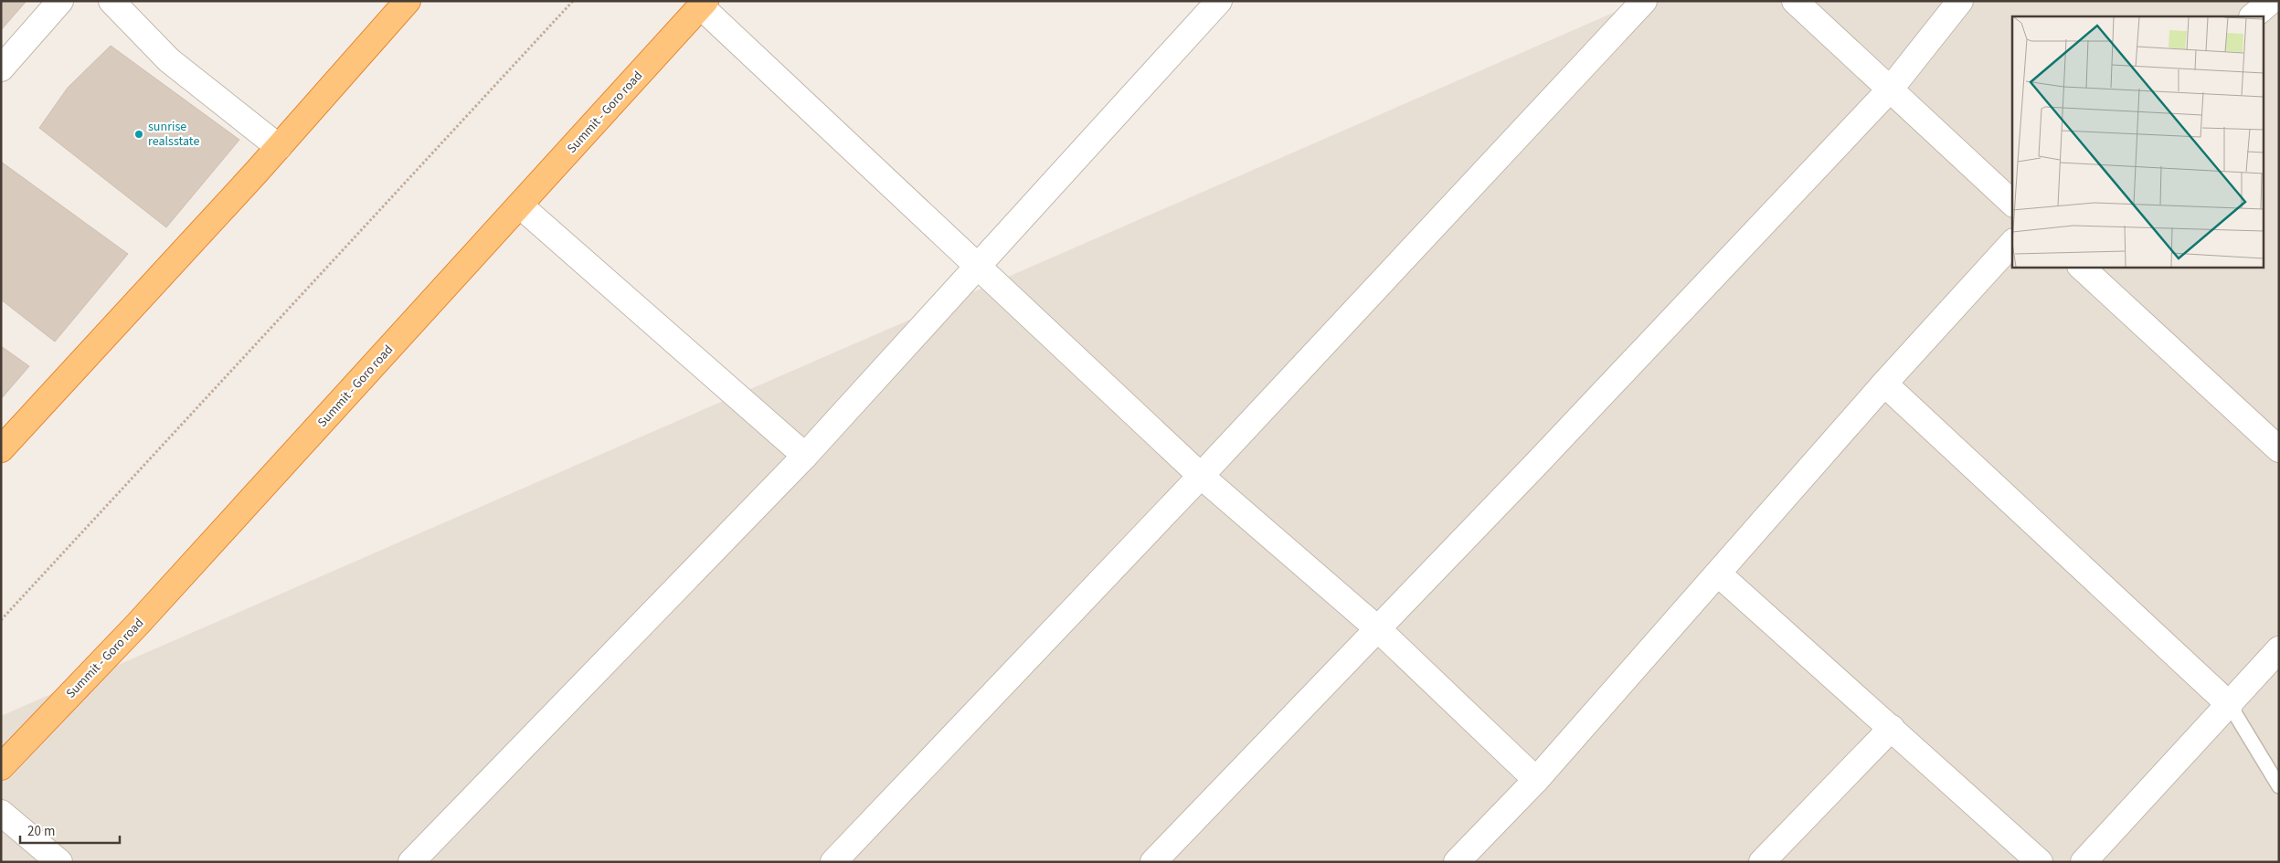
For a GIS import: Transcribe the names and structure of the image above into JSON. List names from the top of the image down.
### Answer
{
  "streets": {
    "highway": ["Summit - Goro road"]
  },
  "places": ["sunrise realsstate"],
  "scale_bar": "20 m"
}
